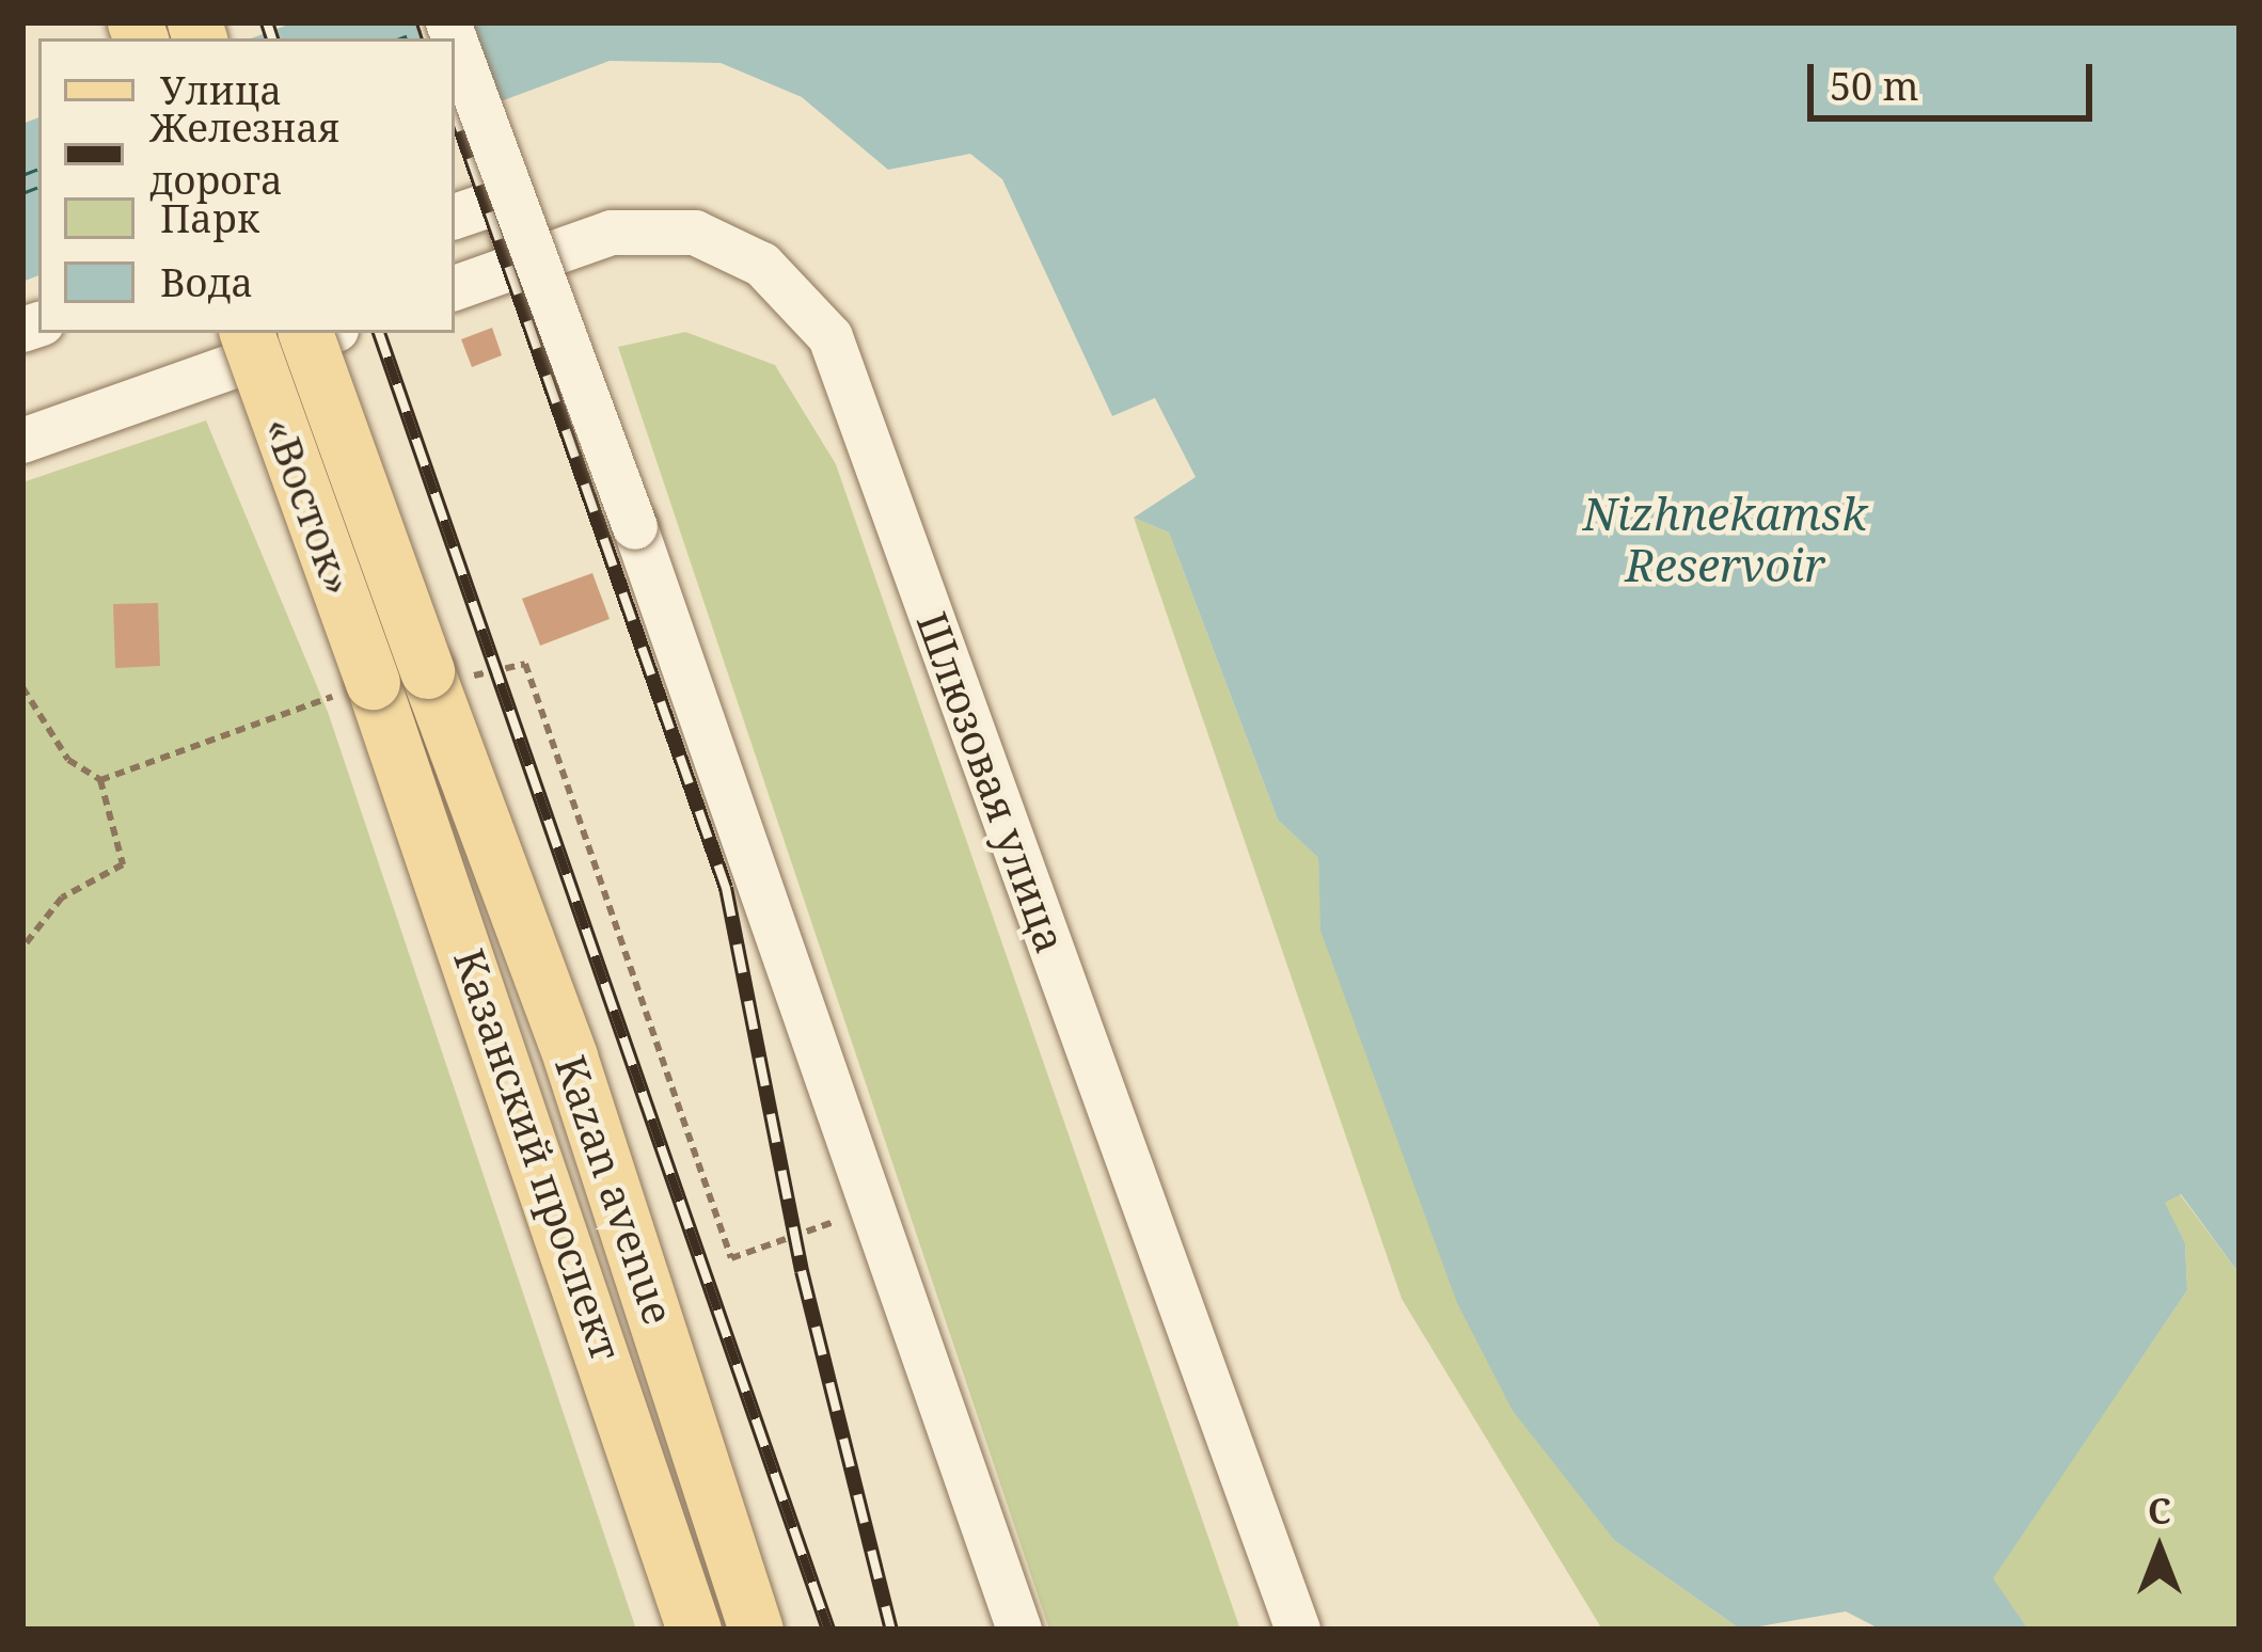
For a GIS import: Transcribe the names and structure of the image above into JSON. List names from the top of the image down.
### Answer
{
  "streets": {
    "main road": ["«Восток»", "Казанский проспект", "Kazan avenue"],
    "street": ["Шлюзовая улица"]
  },
  "crossings": [
    ["«Восток»", "Казанский проспект"],
    ["«Восток»", "Kazan avenue"]
  ],
  "water": ["Nizhnekamsk Reservoir"],
  "legend": [
    "Улица",
    "Железная дорога",
    "Парк",
    "Вода"
  ],
  "scale_bar": "50 m",
  "north": "top"
}
